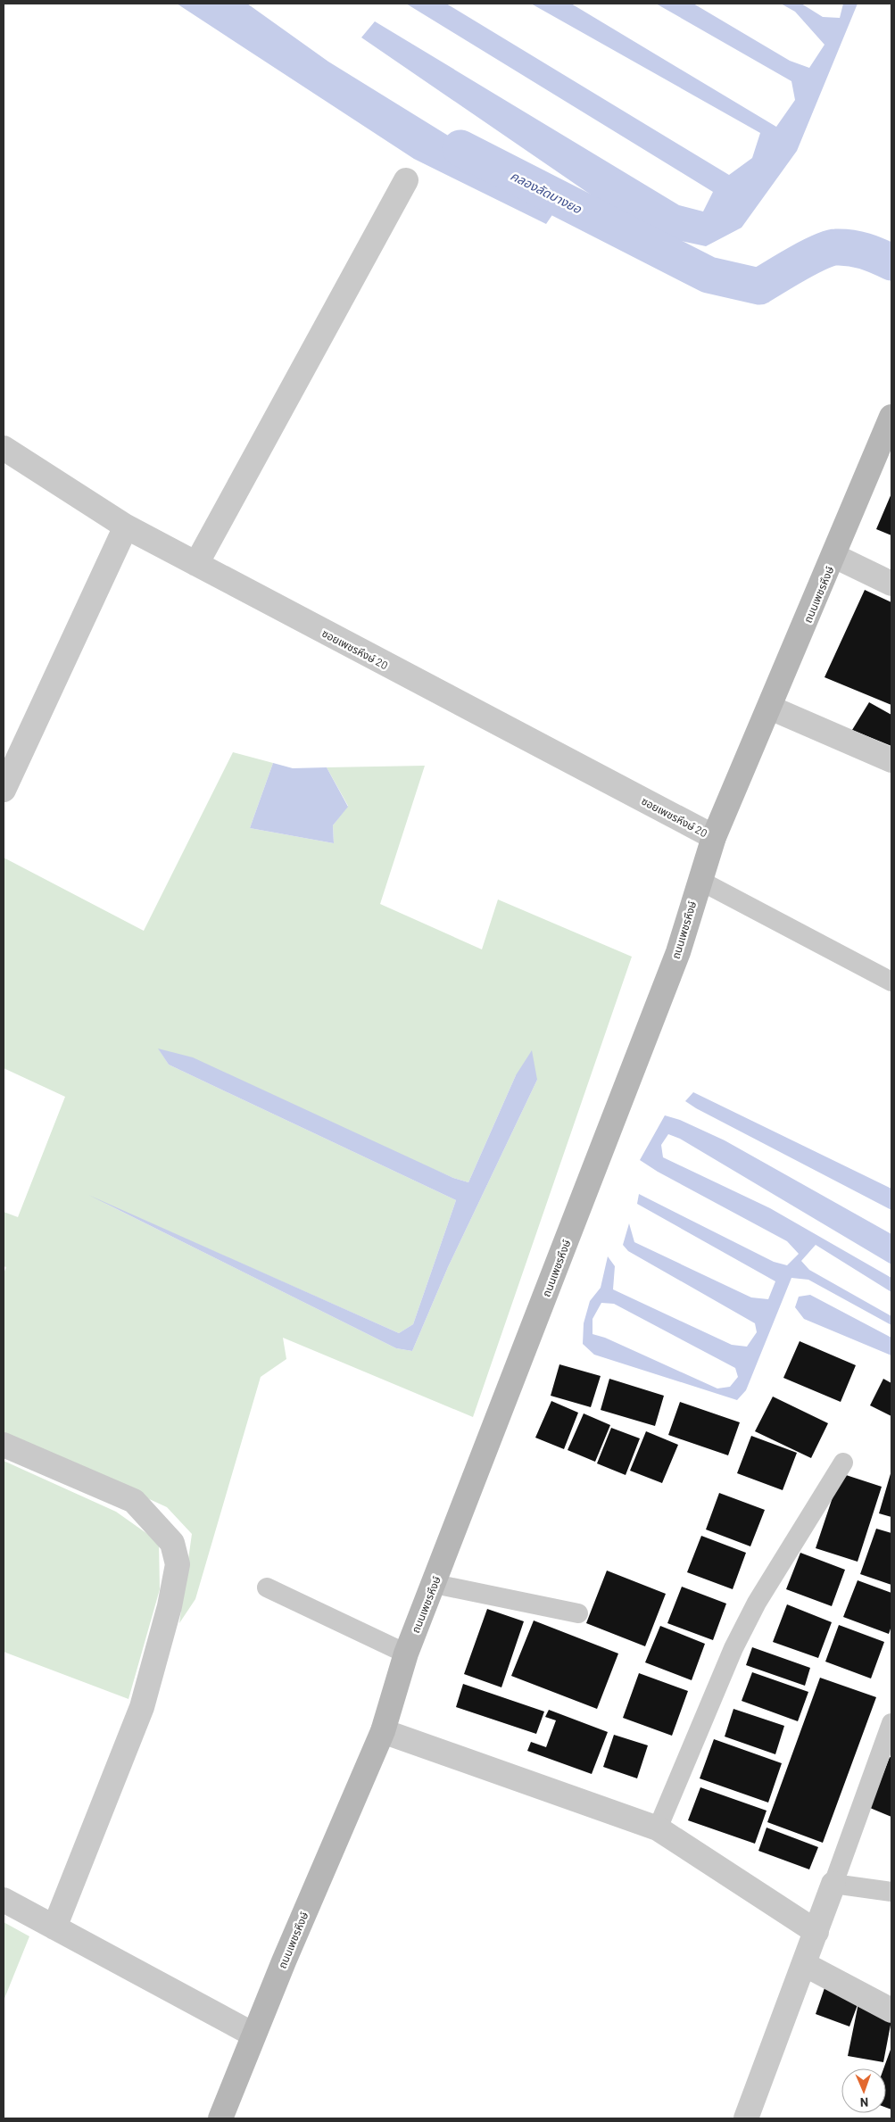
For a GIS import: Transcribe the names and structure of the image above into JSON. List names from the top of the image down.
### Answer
{
  "streets": {
    "main road": ["ถนนเพชรหึงษ์"],
    "street": ["ซอยเพชรหึงษ์ 20"]
  },
  "crossings": [
    ["ถนนเพชรหึงษ์", "ซอยเพชรหึงษ์ 20"]
  ],
  "water": ["คลองลัดบางยอ"],
  "north": "bottom"
}
